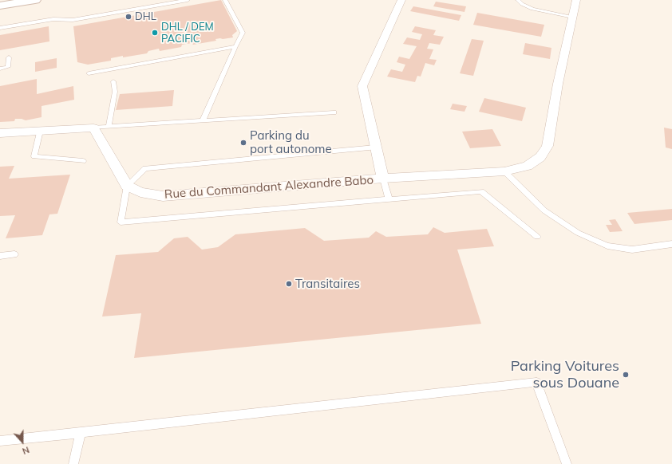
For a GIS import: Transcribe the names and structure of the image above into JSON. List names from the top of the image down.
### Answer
{
  "streets": {
    "street": ["Rue du Commandant Alexandre Babo"]
  },
  "places": [
    "DHL",
    "DHL / DEM PACIFIC",
    "Parking du port autonome",
    "Transitaires",
    "Parking Voitures sous Douane"
  ],
  "north": "bottom"
}
